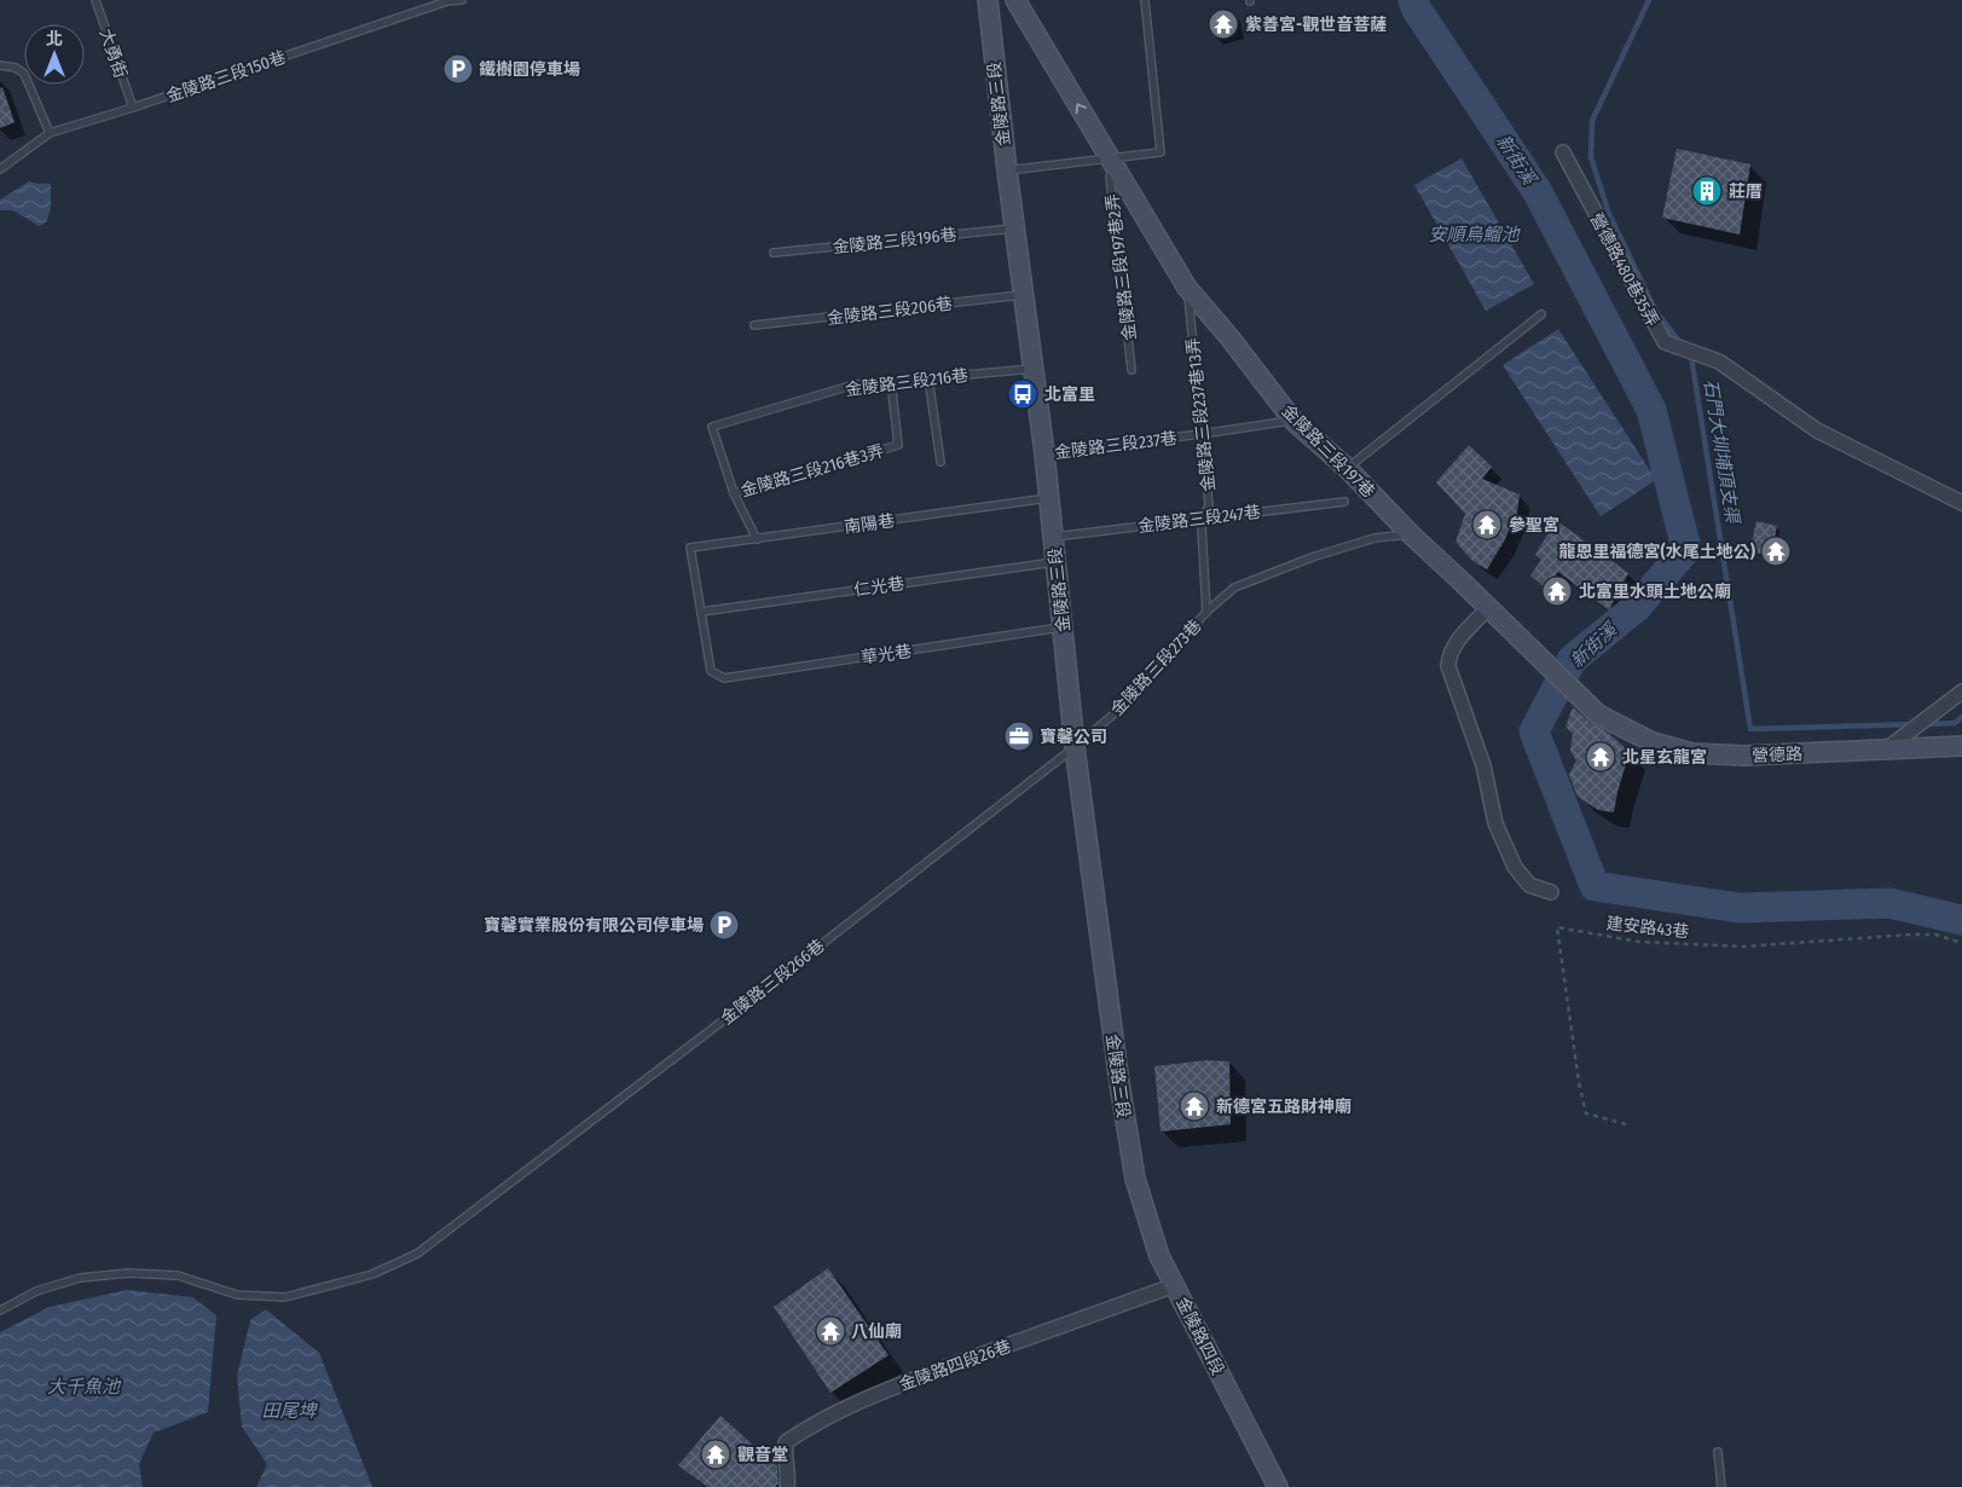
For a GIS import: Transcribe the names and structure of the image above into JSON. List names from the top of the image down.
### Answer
{
  "streets": {
    "main road": [
      "金陵路三段",
      "金陵路三段197巷",
      "營德路",
      "金陵路四段"
    ],
    "street": ["營德路480巷35弄", "金陵路四段26巷"],
    "lane": [
      "大勇街",
      "金陵路三段150巷",
      "金陵路三段196巷",
      "金陵路三段197巷2弄",
      "金陵路三段206巷",
      "金陵路三段216巷",
      "金陵路三段237巷13弄",
      "金陵路三段237巷",
      "金陵路三段216巷3弄",
      "金陵路三段247巷",
      "南陽巷",
      "仁光巷",
      "華光巷",
      "金陵路三段273巷",
      "金陵路三段266巷"
    ],
    "path": ["建安路43巷"]
  },
  "crossings": [
    ["大勇街", "金陵路三段150巷"],
    ["金陵路三段", "金陵路三段196巷"],
    ["金陵路三段", "金陵路三段206巷"],
    ["金陵路三段", "金陵路三段216巷"],
    ["金陵路三段", "金陵路三段237巷"],
    ["金陵路三段", "金陵路三段247巷"],
    ["金陵路三段", "南陽巷"],
    ["金陵路三段", "仁光巷"],
    ["金陵路三段", "華光巷"],
    ["金陵路三段", "金陵路三段273巷"],
    ["金陵路三段", "金陵路三段266巷"],
    ["金陵路三段", "金陵路四段"],
    ["金陵路三段197巷2弄", "金陵路三段197巷"],
    ["金陵路三段216巷", "金陵路三段216巷3弄"],
    ["金陵路三段237巷13弄", "金陵路三段237巷"],
    ["金陵路三段237巷13弄", "金陵路三段197巷"],
    ["金陵路三段237巷13弄", "金陵路三段247巷"],
    ["金陵路三段237巷13弄", "金陵路三段273巷"],
    ["金陵路三段237巷", "金陵路三段197巷"],
    ["金陵路三段197巷", "金陵路三段273巷"],
    ["金陵路三段197巷", "營德路"],
    ["南陽巷", "仁光巷"],
    ["南陽巷", "華光巷"],
    ["仁光巷", "華光巷"],
    ["金陵路三段273巷", "金陵路三段266巷"],
    ["金陵路四段", "金陵路四段26巷"]
  ],
  "water": [
    "新街溪",
    "安順烏鰡池",
    "石門大圳埔頂支渠",
    "大千魚池",
    "田尾埤"
  ],
  "places": {
    "temple": [
      "紫善宮-觀世音菩薩",
      "參聖宮",
      "龍恩里福德宮(水尾土地公)",
      "北富里水頭土地公廟",
      "北星玄龍宮",
      "新德宮五路財神廟",
      "八仙廟",
      "觀音堂"
    ],
    "parking": ["鐵樹園停車場", "寶馨實業股份有限公司停車場"],
    "building": ["莊厝"],
    "bus stop": ["北富里"],
    "office": ["寶馨公司"]
  },
  "north": "top"
}
